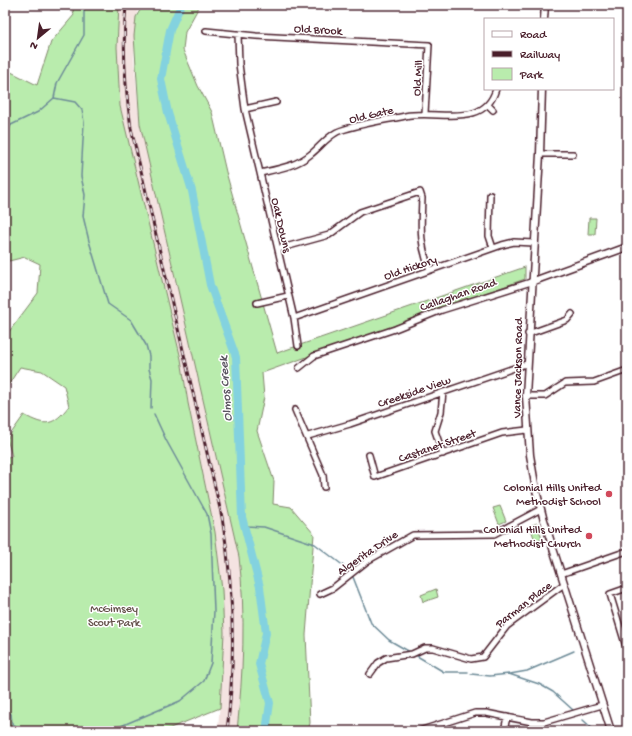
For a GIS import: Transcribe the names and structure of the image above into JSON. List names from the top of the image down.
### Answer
{
  "streets": {
    "main road": ["Callaghan Road", "Vance Jackson Road"],
    "street": [
      "Old Brook",
      "Old Mill",
      "Old Gate",
      "Oak Downs",
      "Old Hickory",
      "Creekside View",
      "Castanet Street",
      "Algerita Drive",
      "Parman Place"
    ]
  },
  "crossings": [
    ["Old Brook", "Old Mill"],
    ["Old Brook", "Oak Downs"],
    ["Old Mill", "Old Gate"],
    ["Old Gate", "Oak Downs"],
    ["Oak Downs", "Old Hickory"],
    ["Old Hickory", "Vance Jackson Road"],
    ["Callaghan Road", "Vance Jackson Road"],
    ["Vance Jackson Road", "Creekside View"],
    ["Vance Jackson Road", "Castanet Street"],
    ["Vance Jackson Road", "Algerita Drive"],
    ["Vance Jackson Road", "Parman Place"]
  ],
  "water": ["Olmos Creek"],
  "parks": ["McGimsey Scout Park"],
  "places": ["Colonial Hills United Methodist School", "Colonial Hills United Methodist Church"],
  "legend": ["Road", "Railway", "Park"],
  "north": "bottom left"
}
